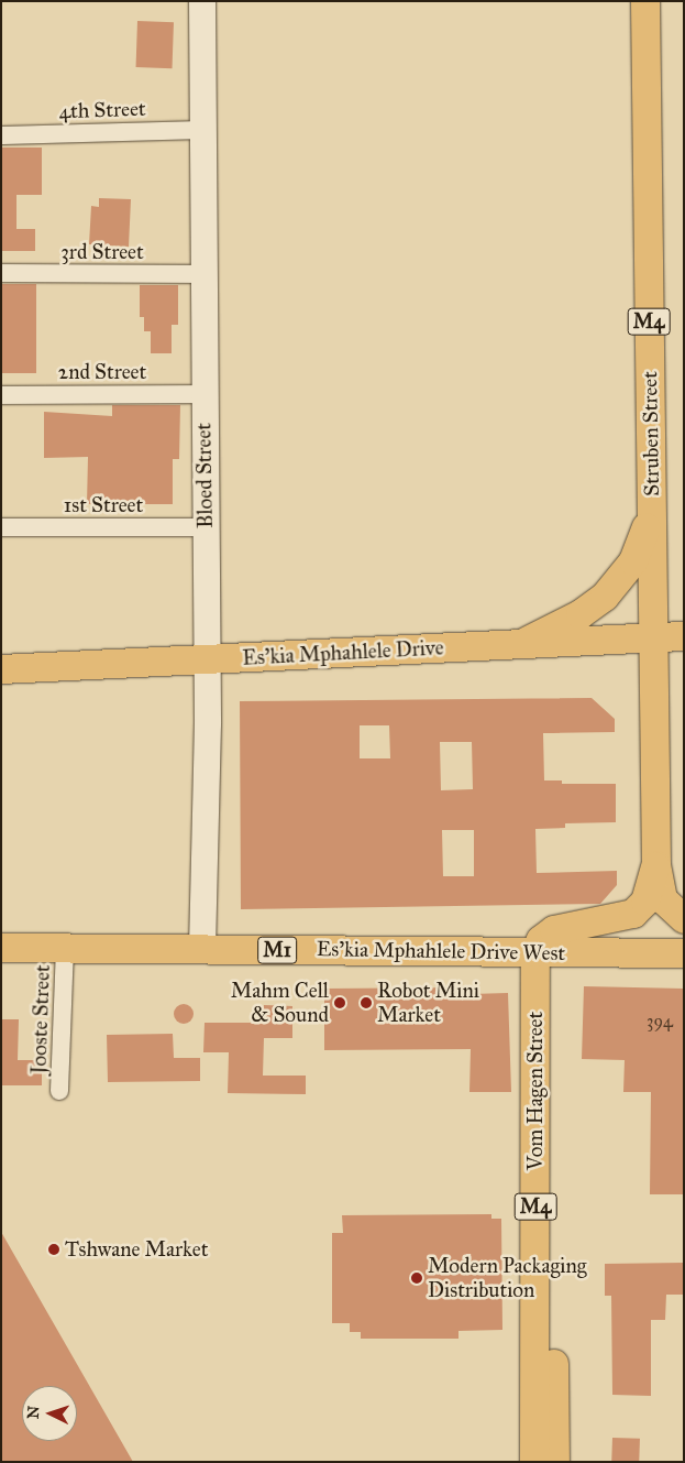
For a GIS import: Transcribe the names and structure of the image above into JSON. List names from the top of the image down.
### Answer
{
  "streets": {
    "main road": [
      "M4",
      "Struben Street",
      "Bloed Street",
      "Es'kia Mphahlele Drive",
      "M1",
      "Es'kia Mphahlele Drive West",
      "Vom Hagen Street"
    ],
    "street": [
      "4th Street",
      "3rd Street",
      "2nd Street",
      "1st Street",
      "Jooste Street"
    ]
  },
  "crossings": [
    ["4th Street", "Bloed Street"],
    ["3rd Street", "Bloed Street"],
    ["2nd Street", "Bloed Street"],
    ["Struben Street", "Es'kia Mphahlele Drive"],
    ["Bloed Street", "1st Street"],
    ["Bloed Street", "Es'kia Mphahlele Drive"],
    ["Bloed Street", "Es'kia Mphahlele Drive West"],
    ["Es'kia Mphahlele Drive West", "Jooste Street"],
    ["Es'kia Mphahlele Drive West", "Vom Hagen Street"]
  ],
  "places": [
    "Mahm Cell & Sound",
    "Robot Mini Market",
    "Tshwane Market",
    "Modern Packaging Distribution"
  ],
  "house_numbers": ["394"],
  "north": "left"
}
